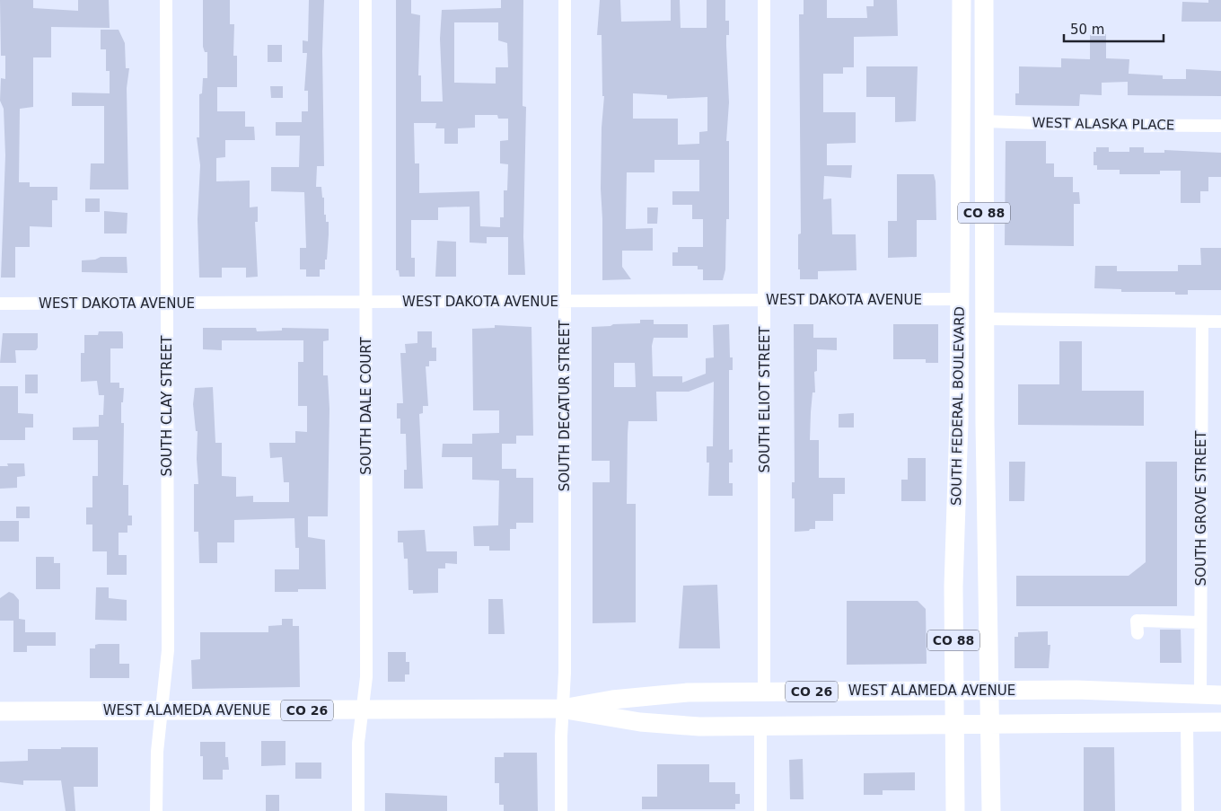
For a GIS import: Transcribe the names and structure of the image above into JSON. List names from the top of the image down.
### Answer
{
  "streets": {
    "main road": [
      "CO 88",
      "SOUTH FEDERAL BOULEVARD",
      "WEST ALAMEDA AVENUE",
      "CO 26"
    ],
    "street": [
      "WEST ALASKA PLACE",
      "WEST DAKOTA AVENUE",
      "SOUTH ELIOT STREET",
      "SOUTH CLAY STREET",
      "SOUTH DALE COURT",
      "SOUTH DECATUR STREET",
      "SOUTH GROVE STREET"
    ]
  },
  "crossings": [
    ["WEST ALASKA PLACE", "SOUTH FEDERAL BOULEVARD"],
    ["WEST DAKOTA AVENUE", "SOUTH ELIOT STREET"],
    ["WEST DAKOTA AVENUE", "SOUTH CLAY STREET"],
    ["WEST DAKOTA AVENUE", "SOUTH DALE COURT"],
    ["WEST DAKOTA AVENUE", "SOUTH DECATUR STREET"],
    ["WEST DAKOTA AVENUE", "SOUTH FEDERAL BOULEVARD"],
    ["SOUTH ELIOT STREET", "WEST ALAMEDA AVENUE"],
    ["SOUTH CLAY STREET", "WEST ALAMEDA AVENUE"],
    ["SOUTH DALE COURT", "WEST ALAMEDA AVENUE"],
    ["SOUTH DECATUR STREET", "WEST ALAMEDA AVENUE"],
    ["SOUTH FEDERAL BOULEVARD", "WEST ALAMEDA AVENUE"],
    ["SOUTH GROVE STREET", "WEST ALAMEDA AVENUE"]
  ],
  "scale_bar": "50 m"
}
